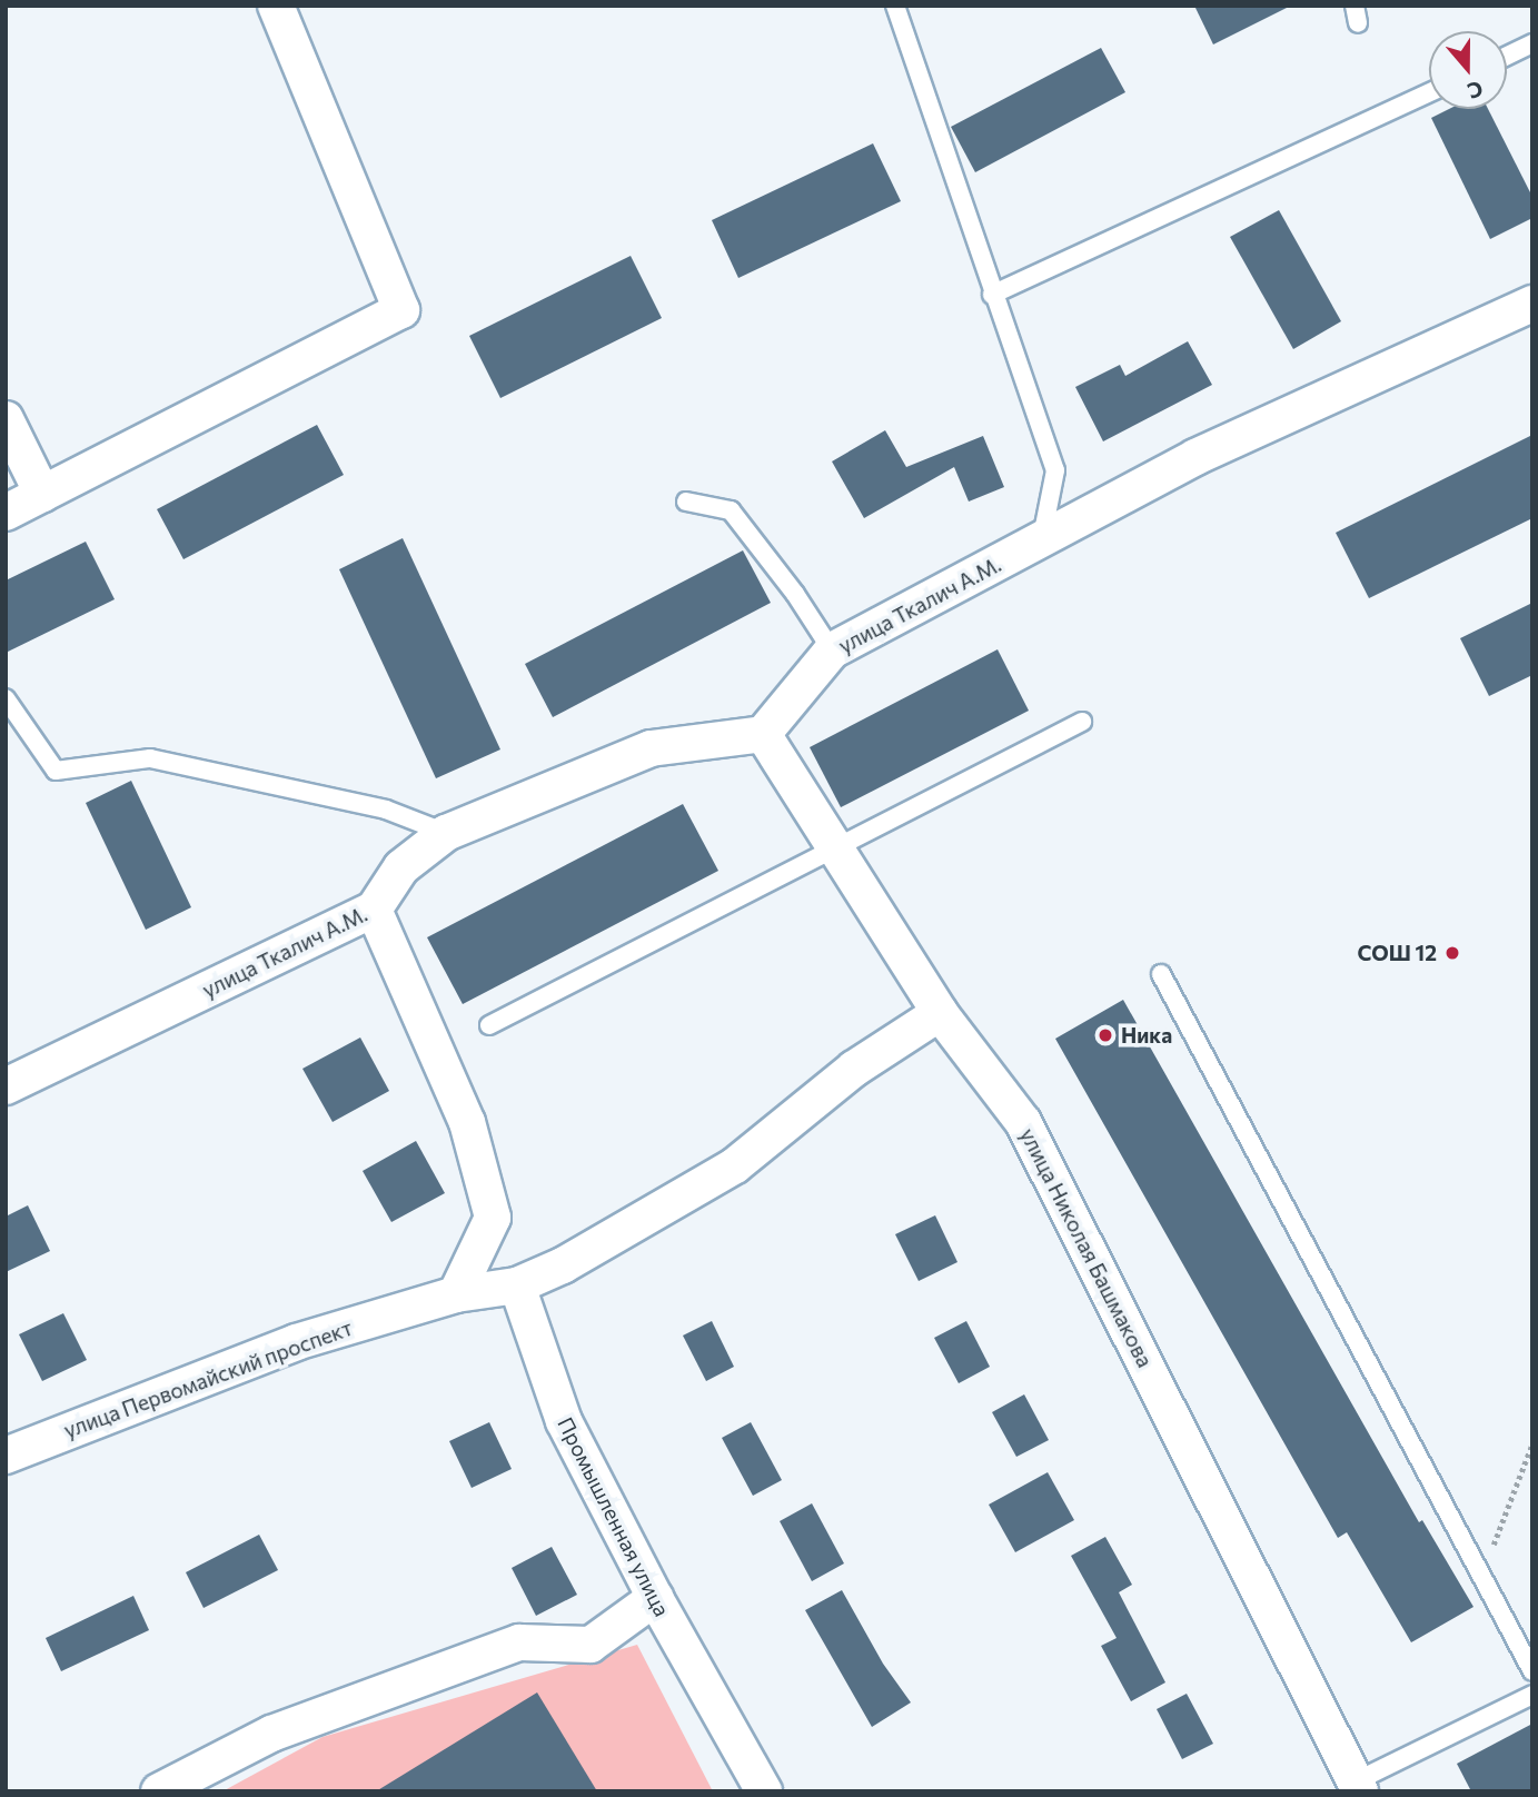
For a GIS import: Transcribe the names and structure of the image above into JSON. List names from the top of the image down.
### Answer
{
  "streets": {
    "street": [
      "улица Ткалич А.М.",
      "улица Николая Башмакова",
      "улица Первомайский проспект",
      "Промышленная улица"
    ]
  },
  "crossings": [
    ["улица Ткалич А.М.", "улица Николая Башмакова"]
  ],
  "places": ["СОШ 12", "Ника"],
  "north": "bottom"
}
